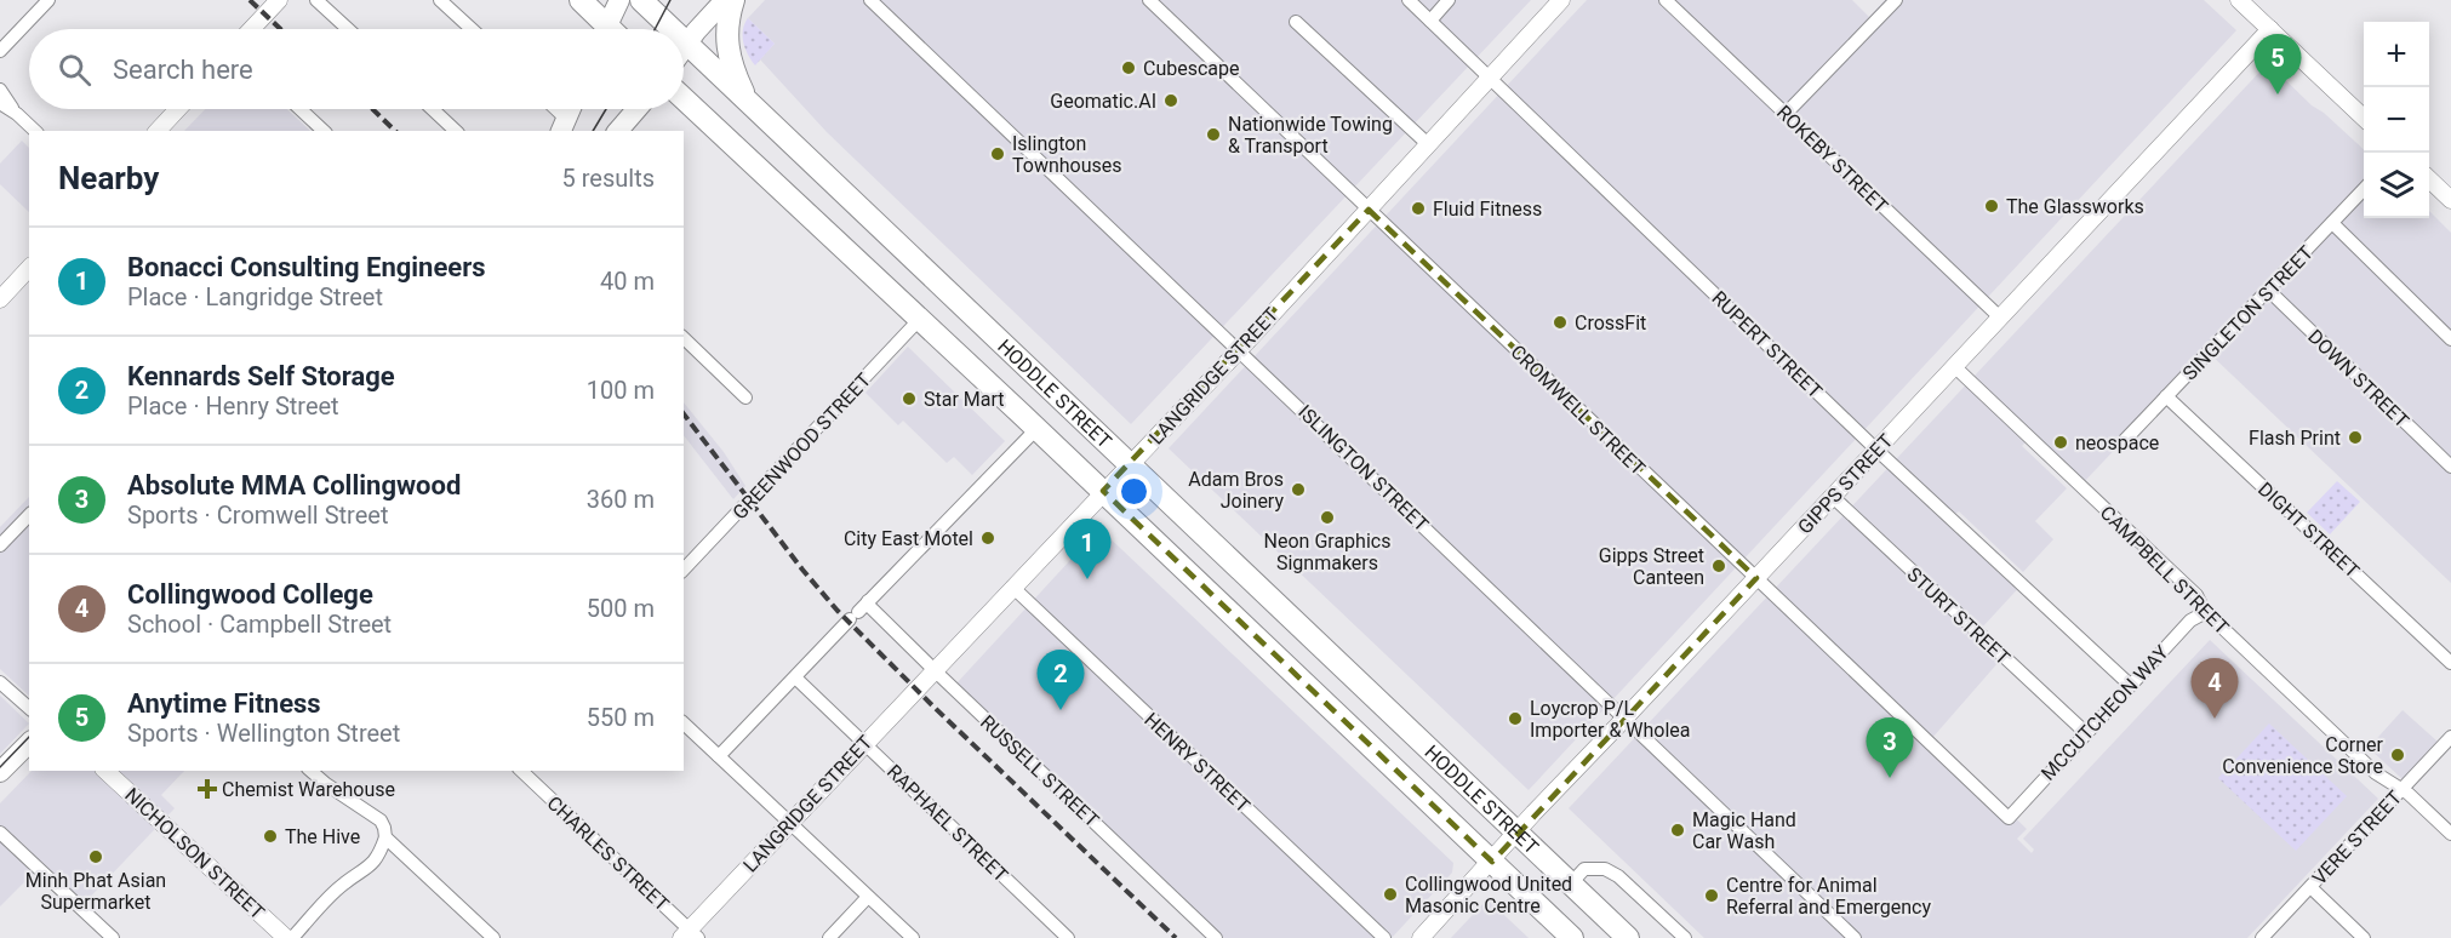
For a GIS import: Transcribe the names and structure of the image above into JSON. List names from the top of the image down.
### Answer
{
  "streets": {
    "highway": ["HODDLE STREET"],
    "street": [
      "ROKEBY STREET",
      "SINGLETON STREET",
      "RUPERT STREET",
      "LANGRIDGE STREET",
      "DOWN STREET",
      "CROMWELL STREET",
      "GREENWOOD STREET",
      "ISLINGTON STREET",
      "GIPPS STREET",
      "DIGHT STREET",
      "CAMPBELL STREET",
      "STURT STREET",
      "MCCUTCHEON WAY",
      "HENRY STREET",
      "RUSSELL STREET",
      "RAPHAEL STREET",
      "VERE STREET",
      "NICHOLSON STREET",
      "CHARLES STREET"
    ]
  },
  "crossings": [
    ["ROKEBY STREET", "GIPPS STREET"],
    ["SINGLETON STREET", "DOWN STREET"],
    ["SINGLETON STREET", "DIGHT STREET"],
    ["RUPERT STREET", "LANGRIDGE STREET"],
    ["RUPERT STREET", "GIPPS STREET"],
    ["RUPERT STREET", "MCCUTCHEON WAY"],
    ["LANGRIDGE STREET", "HODDLE STREET"],
    ["LANGRIDGE STREET", "CROMWELL STREET"],
    ["LANGRIDGE STREET", "ISLINGTON STREET"],
    ["LANGRIDGE STREET", "HENRY STREET"],
    ["LANGRIDGE STREET", "RUSSELL STREET"],
    ["LANGRIDGE STREET", "RAPHAEL STREET"],
    ["LANGRIDGE STREET", "CHARLES STREET"],
    ["HODDLE STREET", "GREENWOOD STREET"],
    ["HODDLE STREET", "GIPPS STREET"],
    ["CROMWELL STREET", "GIPPS STREET"],
    ["CROMWELL STREET", "MCCUTCHEON WAY"],
    ["ISLINGTON STREET", "GIPPS STREET"],
    ["GIPPS STREET", "CAMPBELL STREET"],
    ["GIPPS STREET", "STURT STREET"],
    ["CAMPBELL STREET", "MCCUTCHEON WAY"],
    ["CAMPBELL STREET", "VERE STREET"],
    ["STURT STREET", "MCCUTCHEON WAY"]
  ],
  "places": {
    "other": [
      "Cubescape",
      "Geomatic.AI",
      "Nationwide Towing & Transport",
      "Islington Townhouses",
      "The Glassworks",
      "Fluid Fitness",
      "CrossFit",
      "Star Mart",
      "Flash Print",
      "neospace",
      "Adam Bros Joinery",
      "Neon Graphics Signmakers",
      "City East Motel",
      "Gipps Street Canteen",
      "Loycrop P/L Importer & Wholea",
      "Corner Convenience Store",
      "Magic Hand Car Wash",
      "The Hive",
      "Minh Phat Asian Supermarket",
      "Collingwood United Masonic Centre",
      "Centre for Animal Referral and Emergency"
    ],
    "health": ["Chemist Warehouse"]
  },
  "page": {
    "map_buttons": ["+", "−"],
    "search": "Search here",
    "pins": [
      "5",
      "1",
      "2",
      "4",
      "3"
    ],
    "heading": ["Nearby", "5 results"],
    "list": [
      {
        "mark": "1",
        "name": "Bonacci Consulting Engineers",
        "note": "Place · Langridge Street",
        "value": "40 m"
      },
      {
        "mark": "2",
        "name": "Kennards Self Storage",
        "note": "Place · Henry Street",
        "value": "100 m"
      },
      {
        "mark": "3",
        "name": "Absolute MMA Collingwood",
        "note": "Sports · Cromwell Street",
        "value": "360 m"
      },
      {
        "mark": "4",
        "name": "Collingwood College",
        "note": "School · Campbell Street",
        "value": "500 m"
      },
      {
        "mark": "5",
        "name": "Anytime Fitness",
        "note": "Sports · Wellington Street",
        "value": "550 m"
      }
    ]
  }
}
